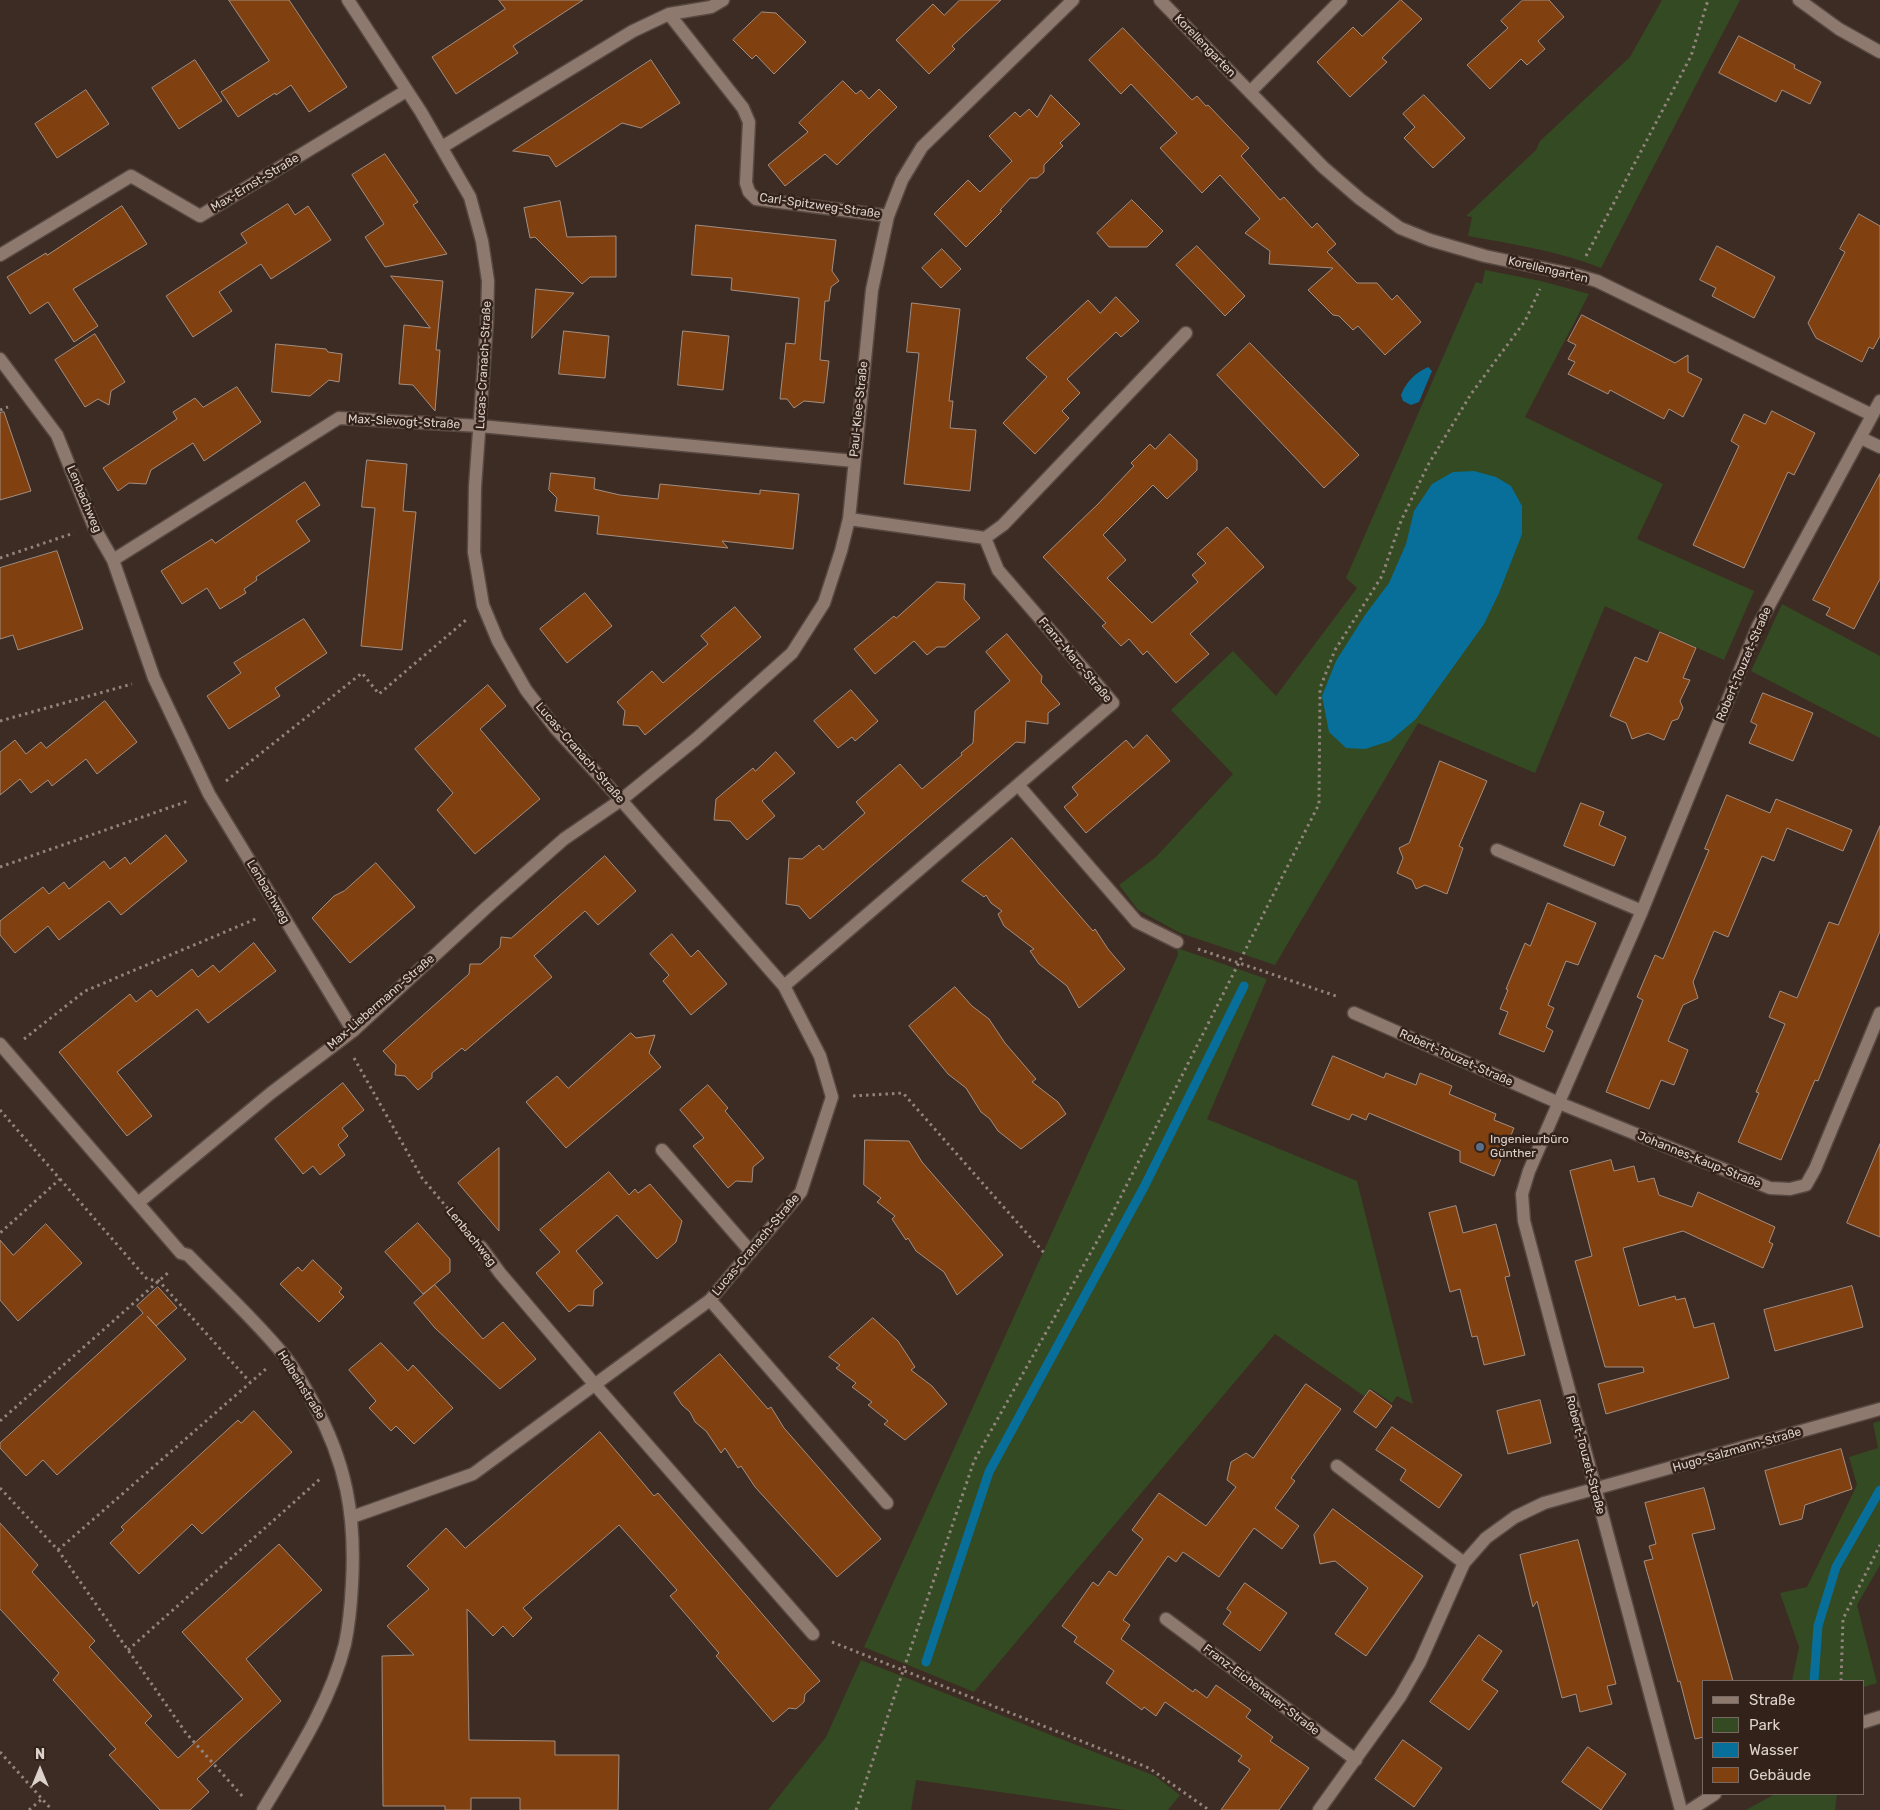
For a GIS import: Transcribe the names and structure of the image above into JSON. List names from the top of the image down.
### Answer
{
  "streets": {
    "street": [
      "Korellengarten",
      "Max-Ernst-Straße",
      "Carl-Spitzweg-Straße",
      "Lucas-Cranach-Straße",
      "Paul-Klee-Straße",
      "Max-Slevogt-Straße",
      "Lenbachweg",
      "Franz-Marc-Straße",
      "Robert-Touzet-Straße",
      "Max-Liebermann-Straße",
      "Johannes-Kaup-Straße",
      "Holbeinstraße",
      "Hugo-Salzmann-Straße",
      "Franz-Eichenauer-Straße"
    ]
  },
  "crossings": [
    ["Korellengarten", "Robert-Touzet-Straße"],
    ["Max-Ernst-Straße", "Lucas-Cranach-Straße"],
    ["Carl-Spitzweg-Straße", "Paul-Klee-Straße"],
    ["Lucas-Cranach-Straße", "Paul-Klee-Straße"],
    ["Lucas-Cranach-Straße", "Max-Slevogt-Straße"],
    ["Lucas-Cranach-Straße", "Lenbachweg"],
    ["Lucas-Cranach-Straße", "Franz-Marc-Straße"],
    ["Lucas-Cranach-Straße", "Max-Liebermann-Straße"],
    ["Lucas-Cranach-Straße", "Holbeinstraße"],
    ["Paul-Klee-Straße", "Max-Slevogt-Straße"],
    ["Paul-Klee-Straße", "Max-Liebermann-Straße"],
    ["Max-Slevogt-Straße", "Lenbachweg"],
    ["Lenbachweg", "Max-Liebermann-Straße"],
    ["Robert-Touzet-Straße", "Johannes-Kaup-Straße"],
    ["Robert-Touzet-Straße", "Hugo-Salzmann-Straße"],
    ["Max-Liebermann-Straße", "Holbeinstraße"]
  ],
  "places": ["Ingenieurbüro Günther"],
  "legend": [
    "Straße",
    "Park",
    "Wasser",
    "Gebäude"
  ],
  "north": "top"
}
